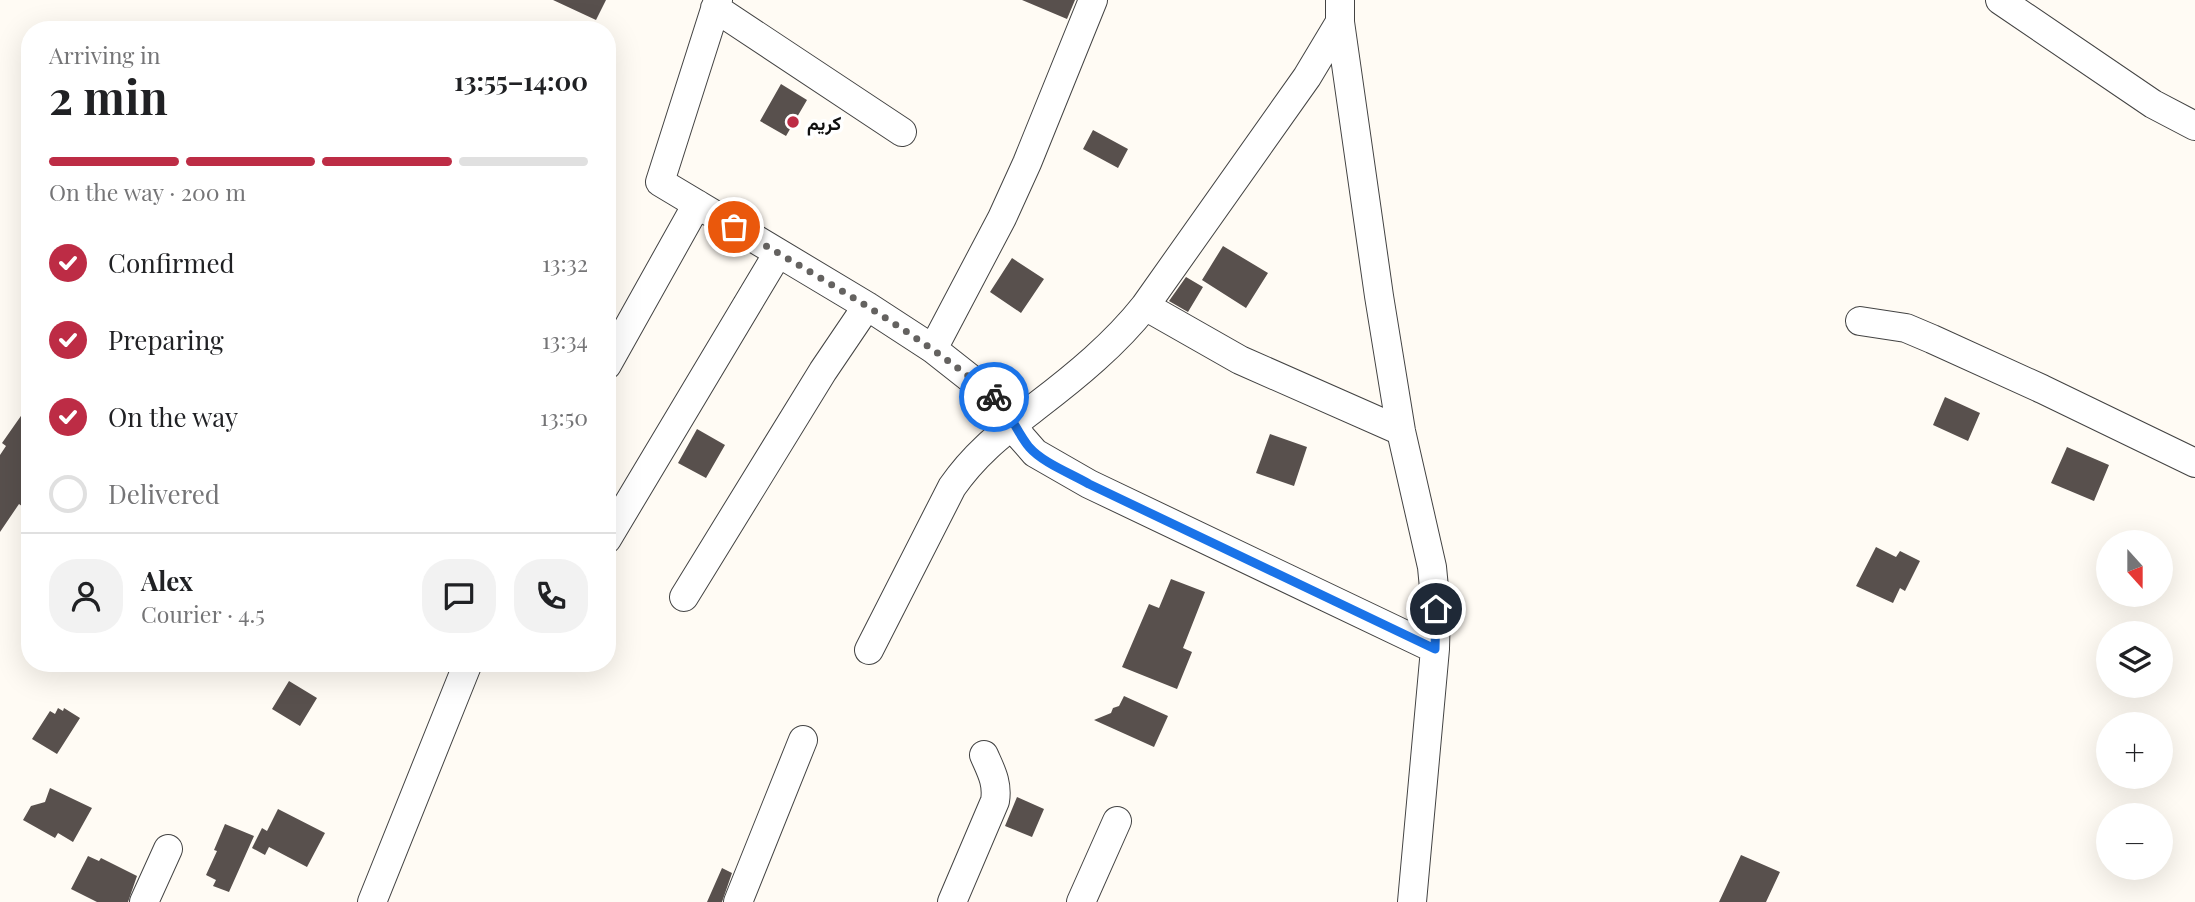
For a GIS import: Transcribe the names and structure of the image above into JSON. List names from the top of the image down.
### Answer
{
  "places": ["كريم"],
  "north": "bottom",
  "page": {
    "heading": ["2 min", "Arriving in", "13:55–14:00"],
    "panel": ["Alex", "Courier · 4.5"],
    "bar": "On the way · 200 m",
    "list": [
      ["Confirmed", "13:32"],
      ["Preparing", "13:34"],
      ["On the way", "13:50"],
      "Delivered"
    ],
    "map_buttons": ["+", "−"]
  }
}
